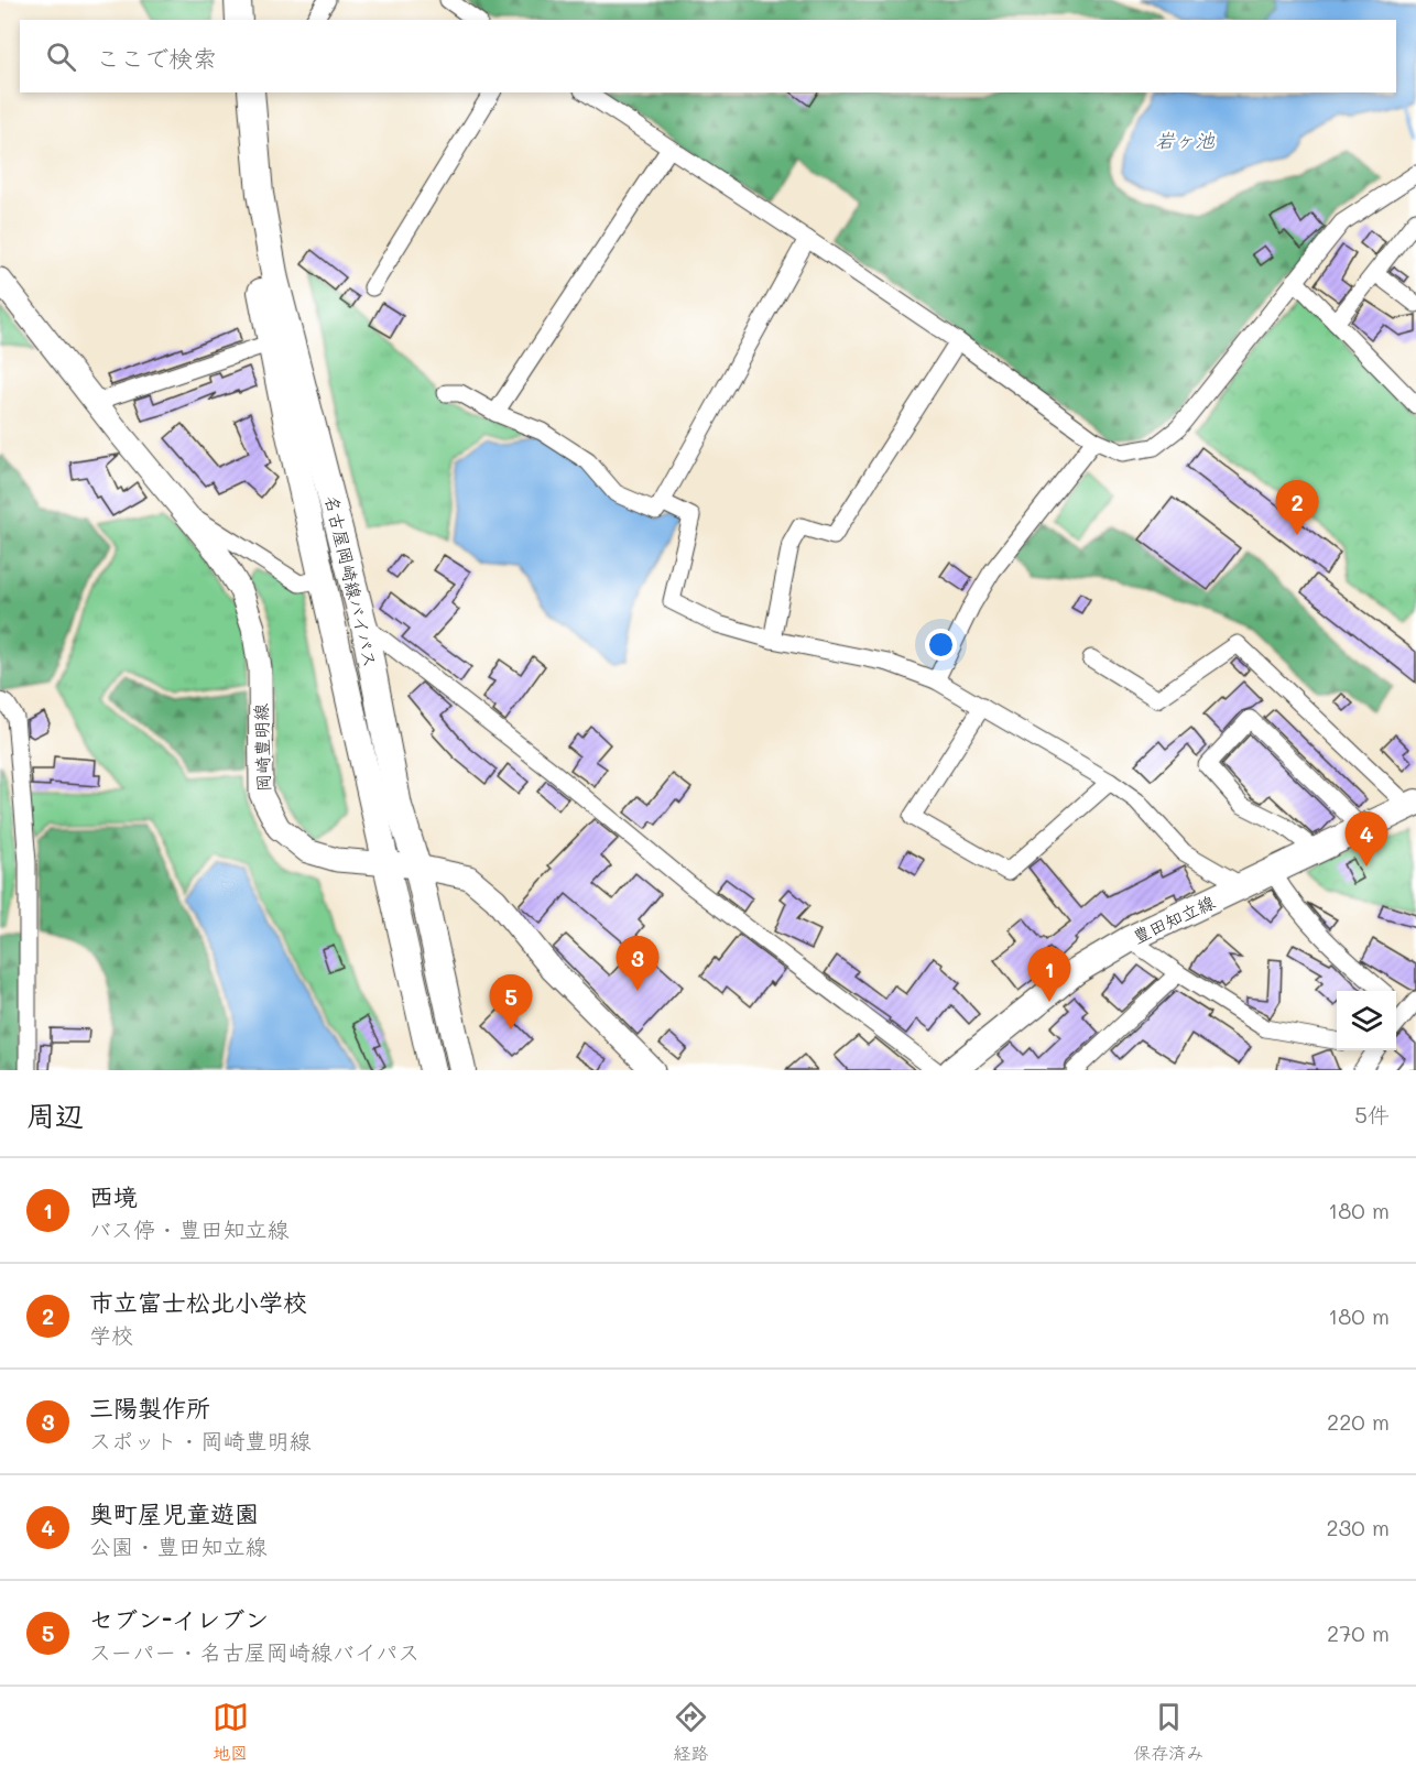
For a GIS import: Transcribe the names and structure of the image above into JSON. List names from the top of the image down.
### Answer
{
  "streets": {
    "main road": ["名古屋岡崎線バイパス", "岡崎豊明線", "豊田知立線"]
  },
  "crossings": [
    ["名古屋岡崎線バイパス", "岡崎豊明線"]
  ],
  "water": ["岩ヶ池"],
  "page": {
    "search": "ここで検索",
    "pins": [
      "2",
      "4",
      "3",
      "1",
      "5"
    ],
    "heading": ["周辺", "5件"],
    "list": [
      {
        "mark": "1",
        "name": "西境",
        "note": "バス停 · 豊田知立線",
        "value": "180 m"
      },
      {
        "mark": "2",
        "name": "市立富士松北小学校",
        "note": "学校",
        "value": "180 m"
      },
      {
        "mark": "3",
        "name": "三陽製作所",
        "note": "スポット · 岡崎豊明線",
        "value": "220 m"
      },
      {
        "mark": "4",
        "name": "奥町屋児童遊園",
        "note": "公園 · 豊田知立線",
        "value": "230 m"
      },
      {
        "mark": "5",
        "name": "セブン-イレブン",
        "note": "スーパー · 名古屋岡崎線バイパス",
        "value": "270 m"
      }
    ],
    "nav": ["地図", "経路", "保存済み"]
  }
}
